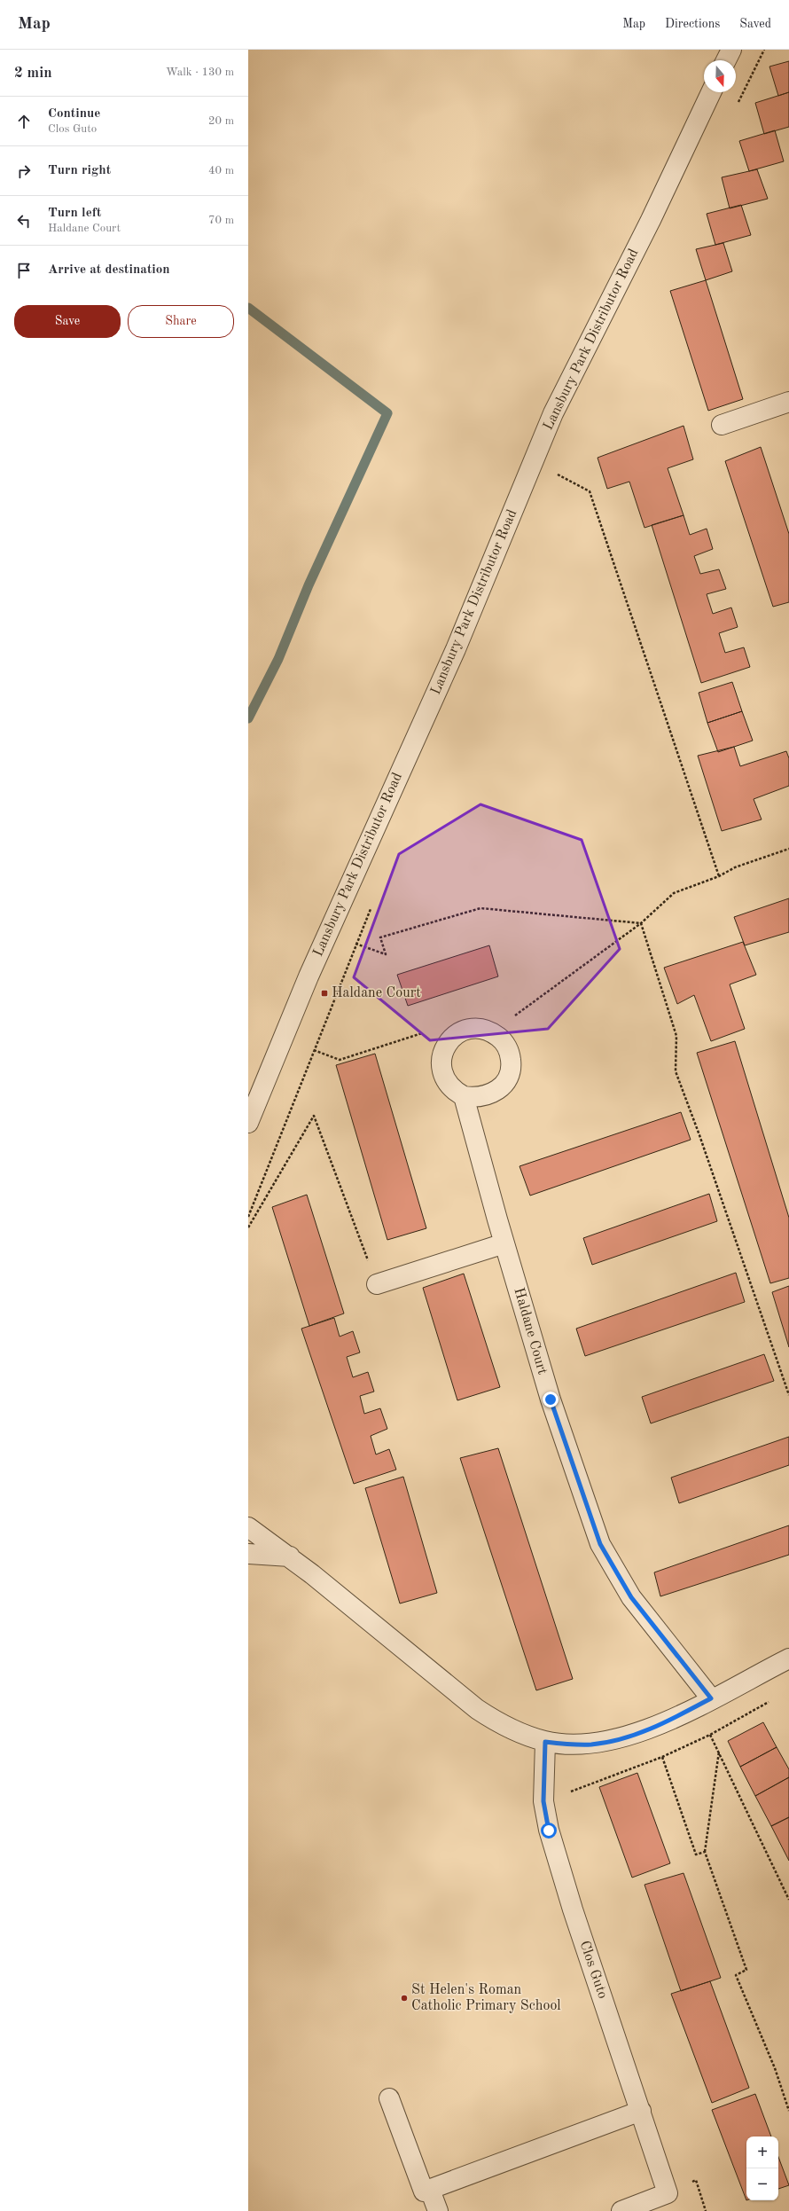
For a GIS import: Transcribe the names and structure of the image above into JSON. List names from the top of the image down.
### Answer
{
  "streets": {
    "street": ["Lansbury Park Distributor Road", "Haldane Court", "Clos Guto"]
  },
  "places": {
    "transit": ["Haldane Court"],
    "other": ["St Helen's Roman Catholic Primary School"]
  },
  "north": "bottom",
  "page": {
    "header": "Map",
    "nav": ["Map", "Directions", "Saved"],
    "heading": ["2 min", "Walk · 130 m"],
    "list": [
      ["Continue", "Clos Guto", "20 m"],
      ["Turn right", "40 m"],
      ["Turn left", "Haldane Court", "70 m"],
      "Arrive at destination"
    ],
    "buttons": ["Save", "Share"],
    "map_buttons": ["+", "−"]
  }
}
